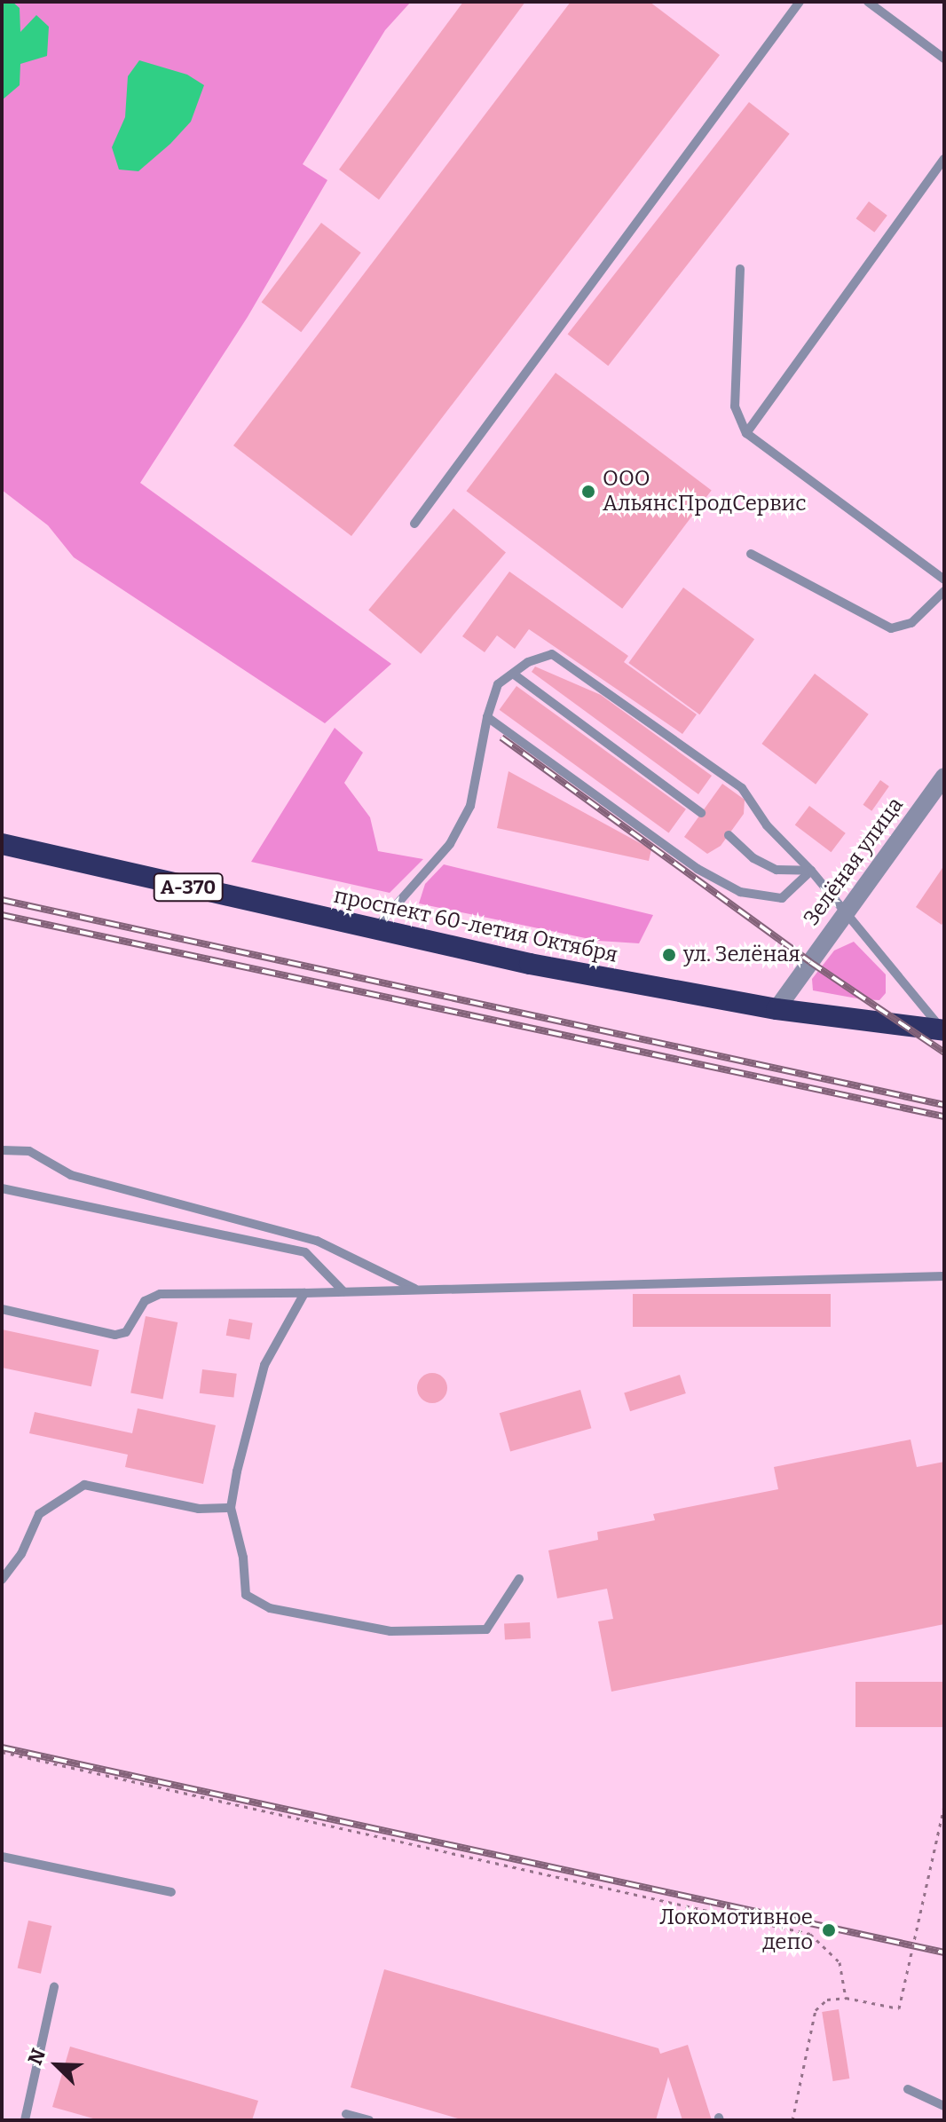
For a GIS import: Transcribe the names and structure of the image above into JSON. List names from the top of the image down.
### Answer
{
  "streets": {
    "highway": ["А-370", "проспект 60-летия Октября"],
    "street": ["Зелёная улица"]
  },
  "crossings": [
    ["Зелёная улица", "проспект 60-летия Октября"]
  ],
  "places": ["ООО АльянсПродСервис", "ул. Зелёная", "Локомотивное депо"],
  "north": "top left"
}
